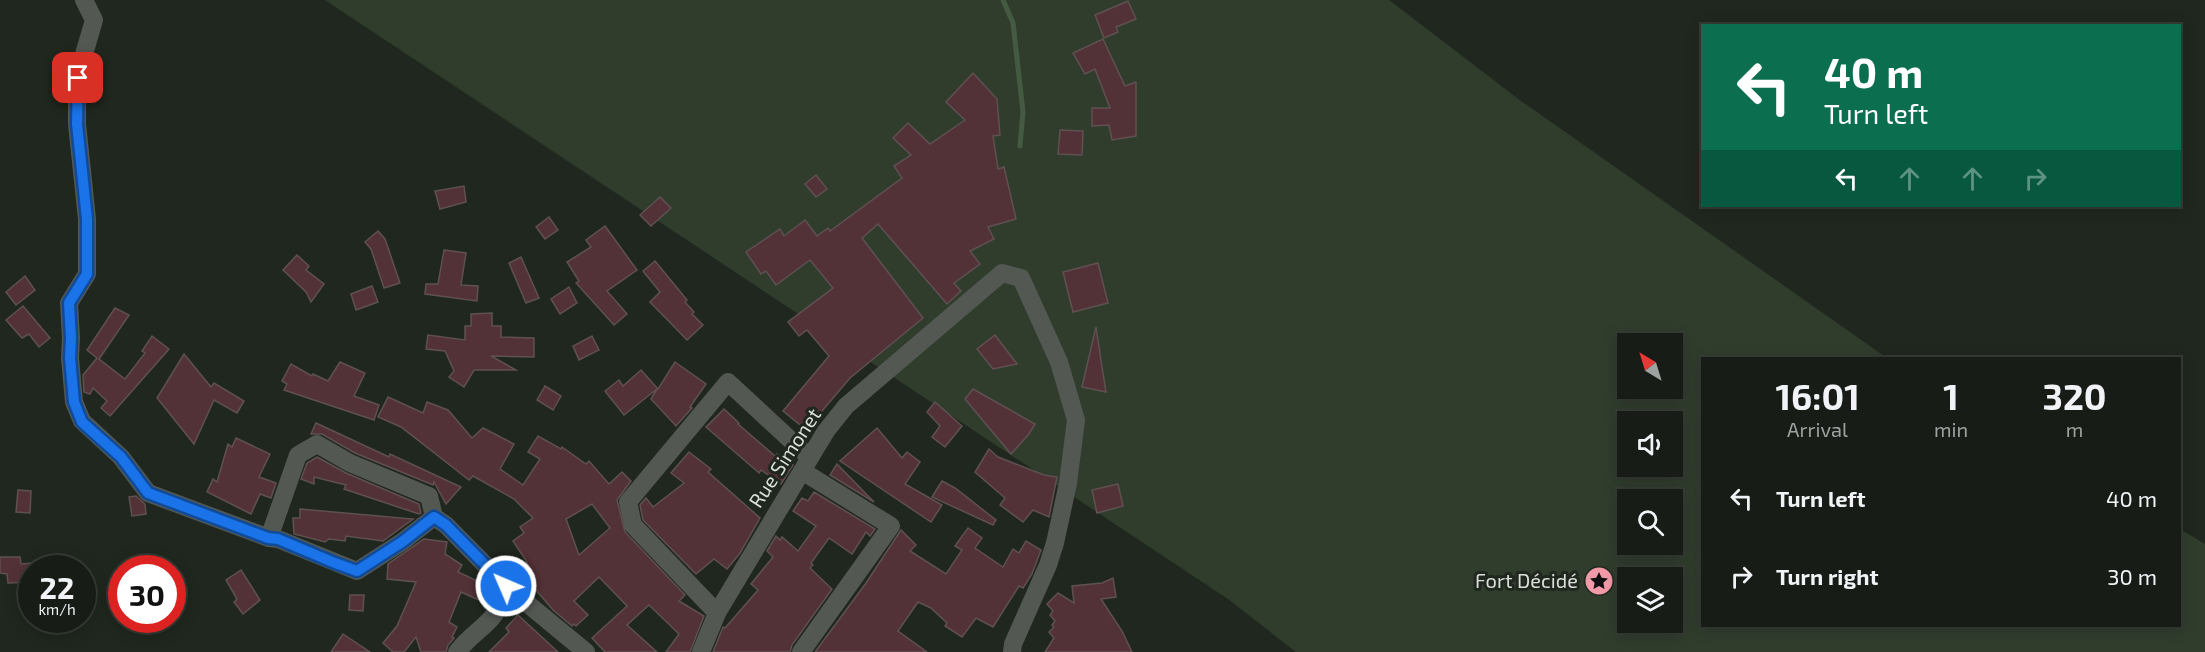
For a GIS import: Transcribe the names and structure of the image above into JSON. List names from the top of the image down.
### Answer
{
  "streets": {
    "street": ["Rue Simonet"]
  },
  "places": {
    "place": ["Fort Décidé"]
  },
  "north": "top left",
  "page": {
    "turn": ["40 m", "Turn left"],
    "eta": [
      "16:01",
      "Arrival",
      "1",
      "min",
      "320",
      "m"
    ],
    "list": [
      {
        "name": "Turn left",
        "value": "40 m"
      },
      {
        "name": "Turn right",
        "value": "30 m"
      }
    ],
    "speed": "22 km/h",
    "limit": "30"
  }
}
